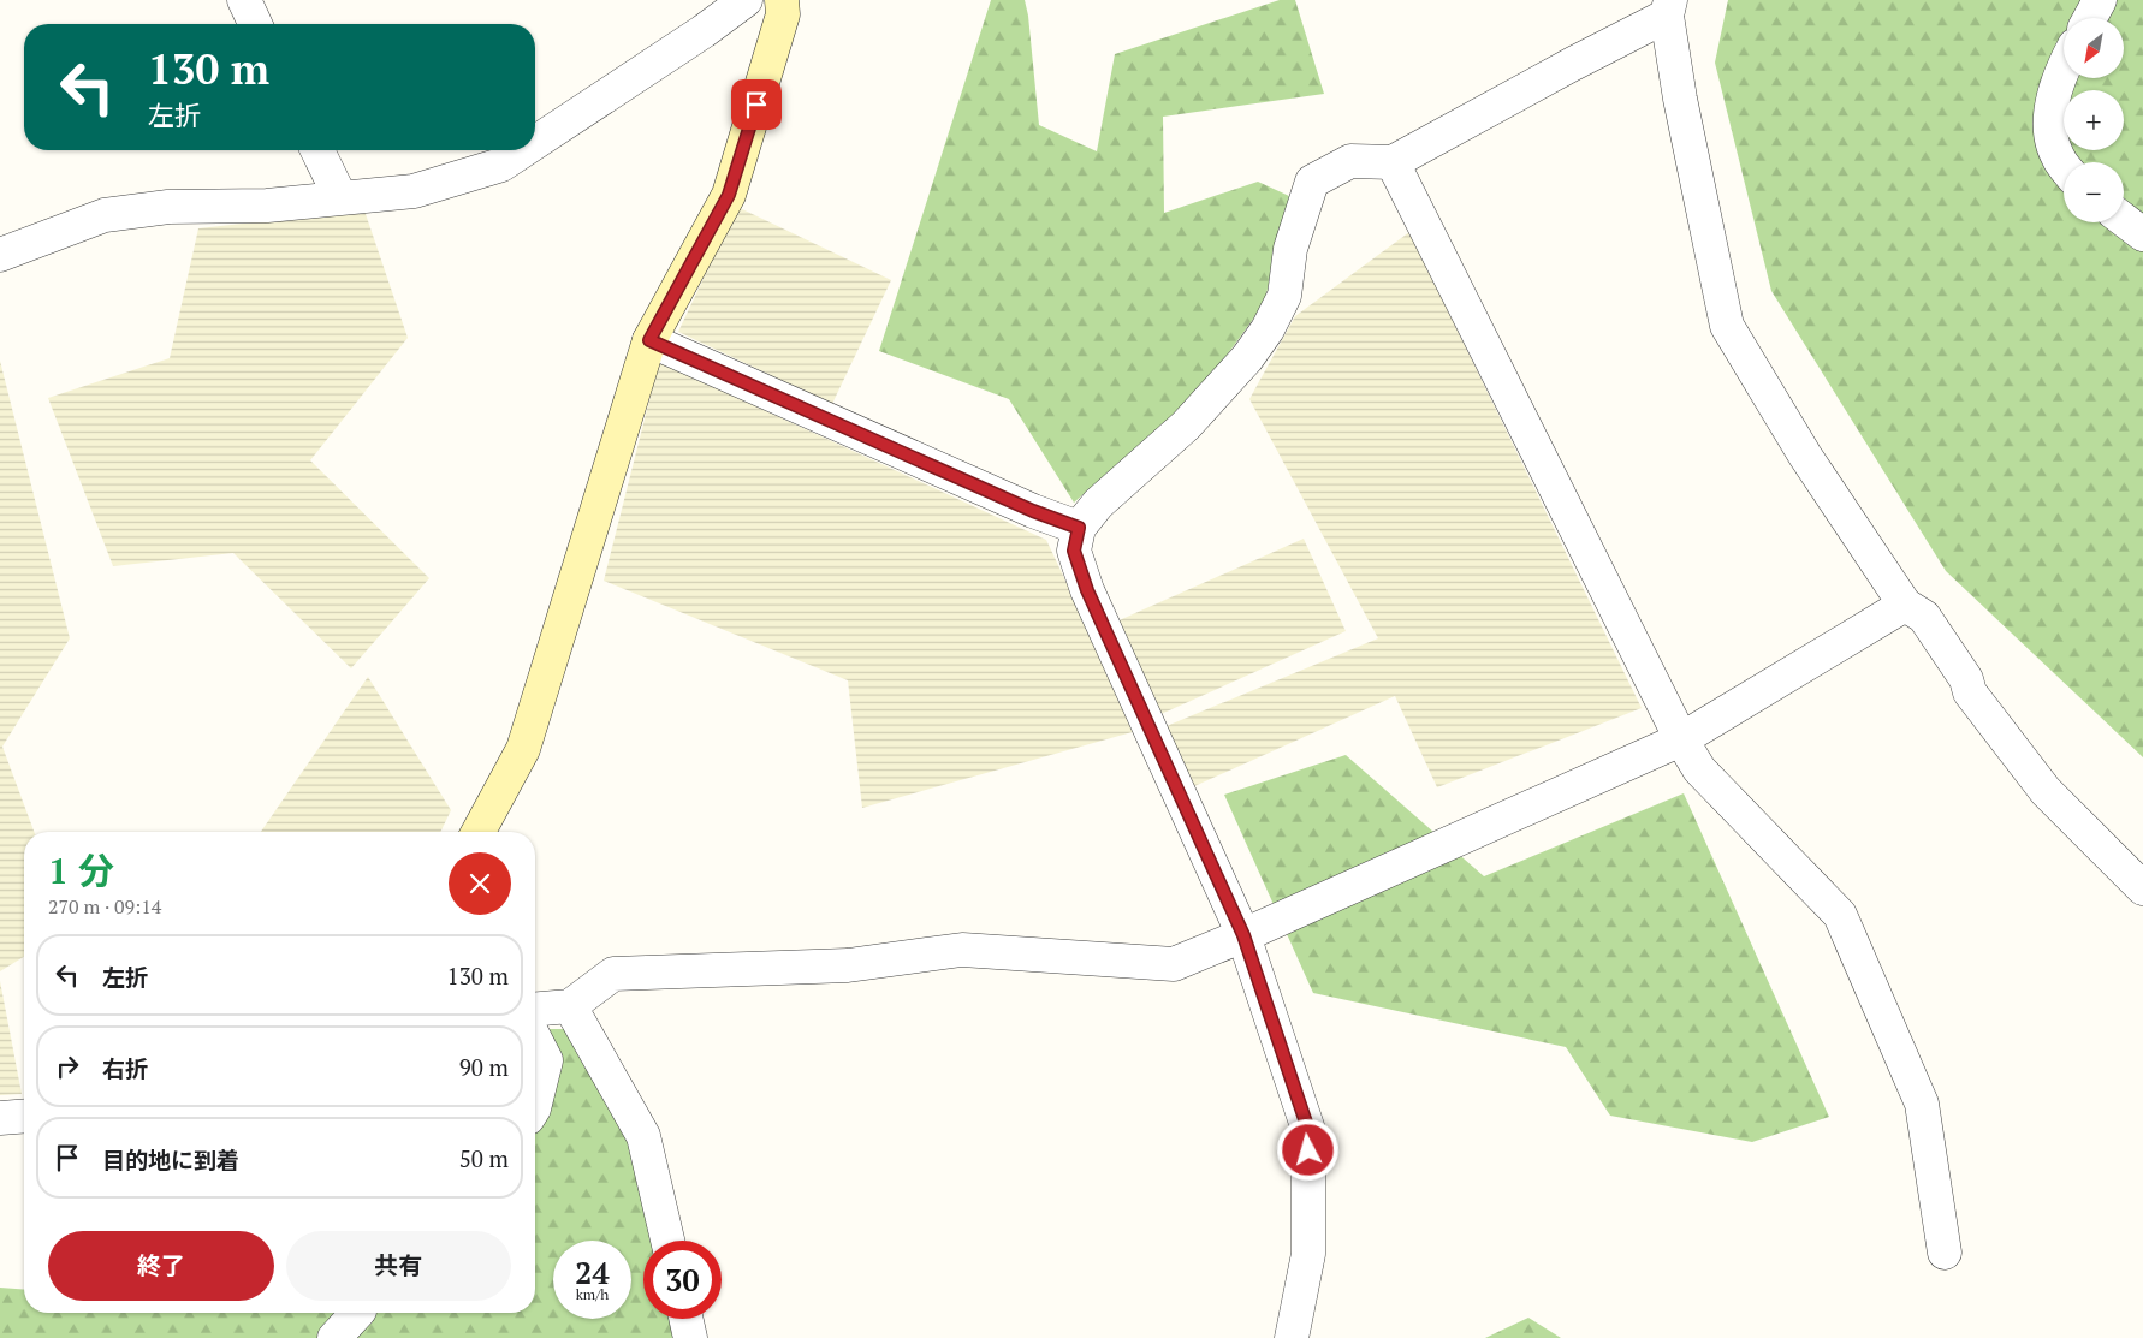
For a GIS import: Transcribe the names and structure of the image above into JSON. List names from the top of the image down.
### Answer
{
  "north": "bottom left",
  "page": {
    "map_buttons": ["+", "−"],
    "turn": ["130 m", "左折"],
    "heading": ["1 分", "270 m · 09:14"],
    "list": [
      {
        "name": "左折",
        "value": "130 m"
      },
      {
        "name": "右折",
        "value": "90 m"
      },
      {
        "name": "目的地に到着",
        "value": "50 m"
      }
    ],
    "buttons": ["終了", "共有"],
    "speed": "24 km/h",
    "limit": "30"
  }
}
